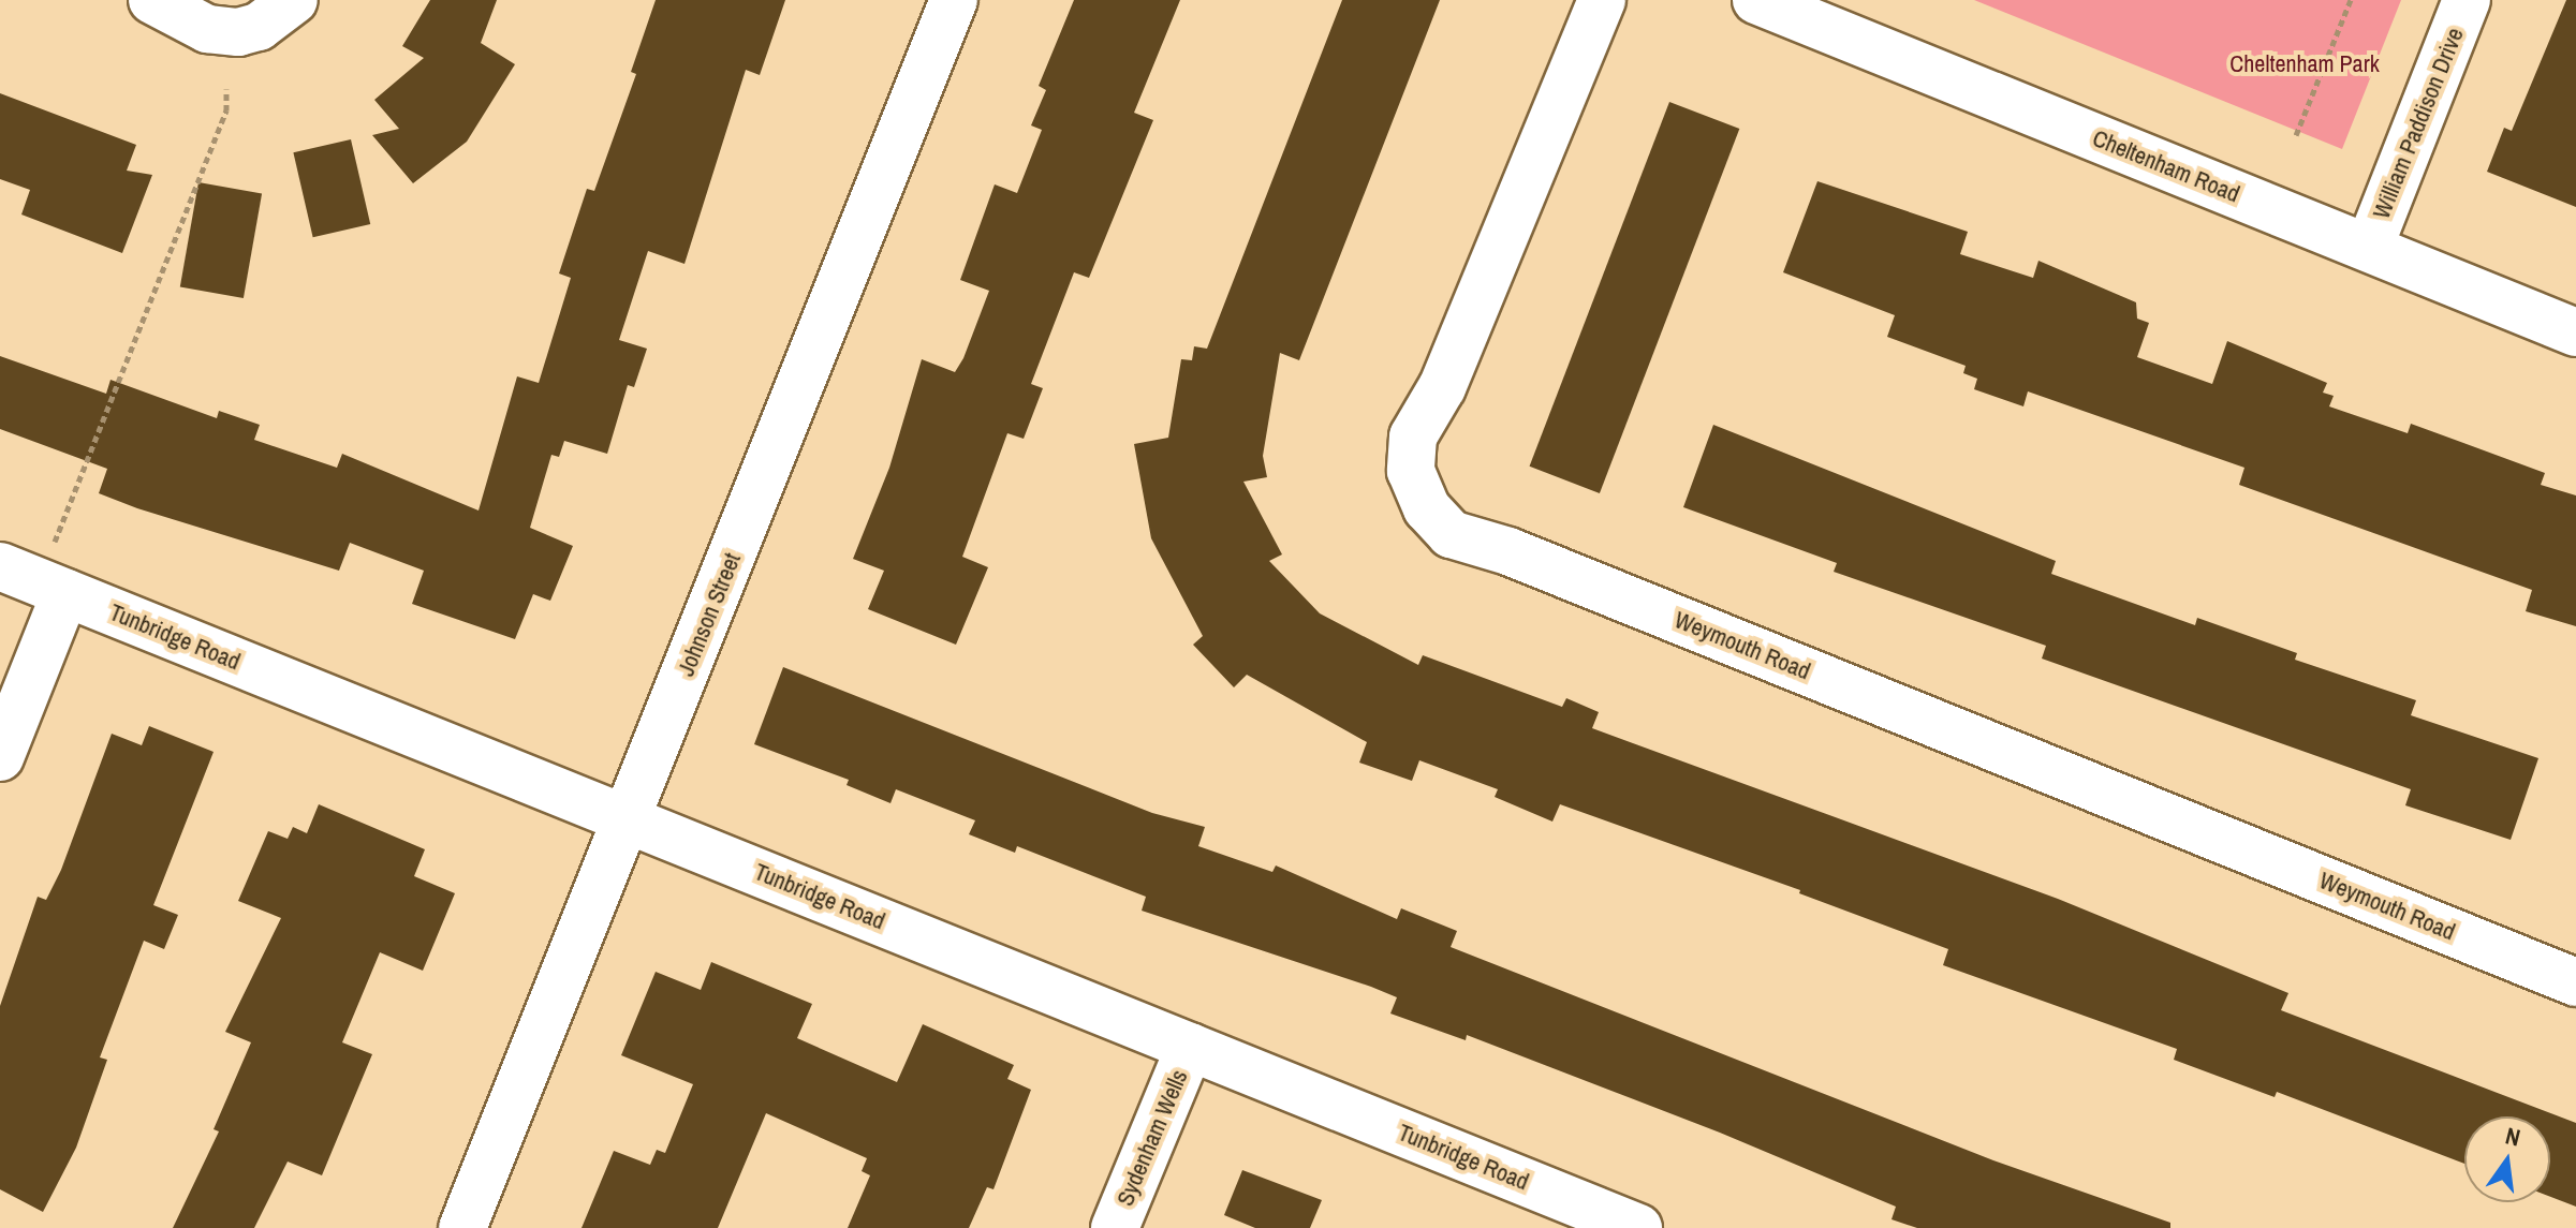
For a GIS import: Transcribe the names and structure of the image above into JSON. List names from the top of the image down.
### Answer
{
  "streets": {
    "street": [
      "William Paddison Drive",
      "Cheltenham Road",
      "Johnson Street",
      "Tunbridge Road",
      "Weymouth Road",
      "Sydenham Wells"
    ]
  },
  "crossings": [
    ["William Paddison Drive", "Cheltenham Road"],
    ["Johnson Street", "Tunbridge Road"],
    ["Tunbridge Road", "Sydenham Wells"]
  ],
  "parks": ["Cheltenham Park"],
  "north": "top"
}
